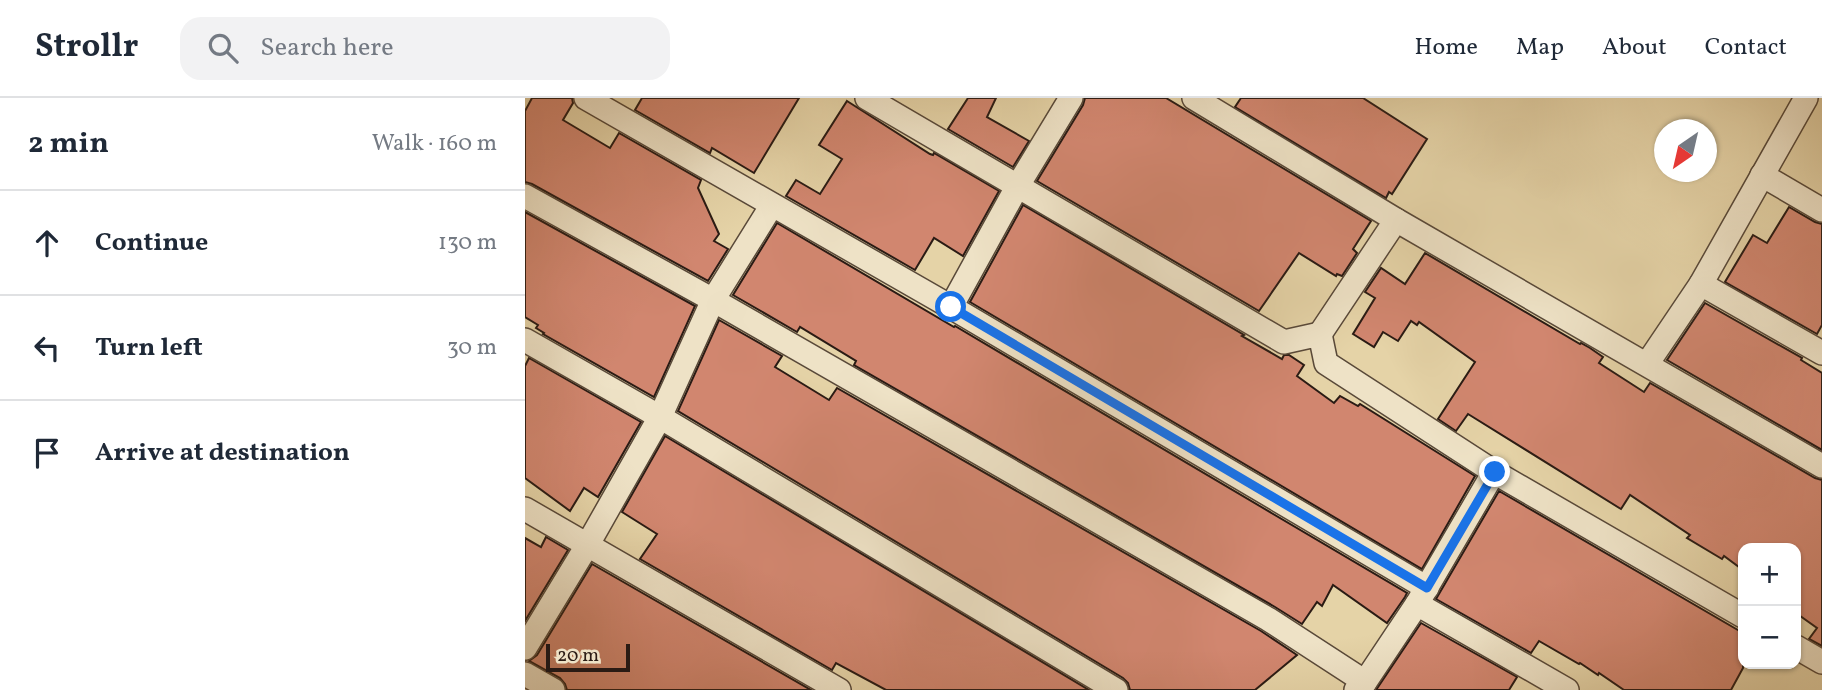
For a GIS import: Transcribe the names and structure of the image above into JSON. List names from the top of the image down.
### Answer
{
  "scale_bar": "20 m",
  "north": "bottom left",
  "page": {
    "header": "Strollr",
    "search": "Search here",
    "nav": [
      "Home",
      "Map",
      "About",
      "Contact"
    ],
    "heading": ["2 min", "Walk · 160 m"],
    "list": [
      ["Continue", "130 m"],
      ["Turn left", "30 m"],
      "Arrive at destination"
    ],
    "map_buttons": ["+", "−"],
    "scale": "20 m"
  }
}
